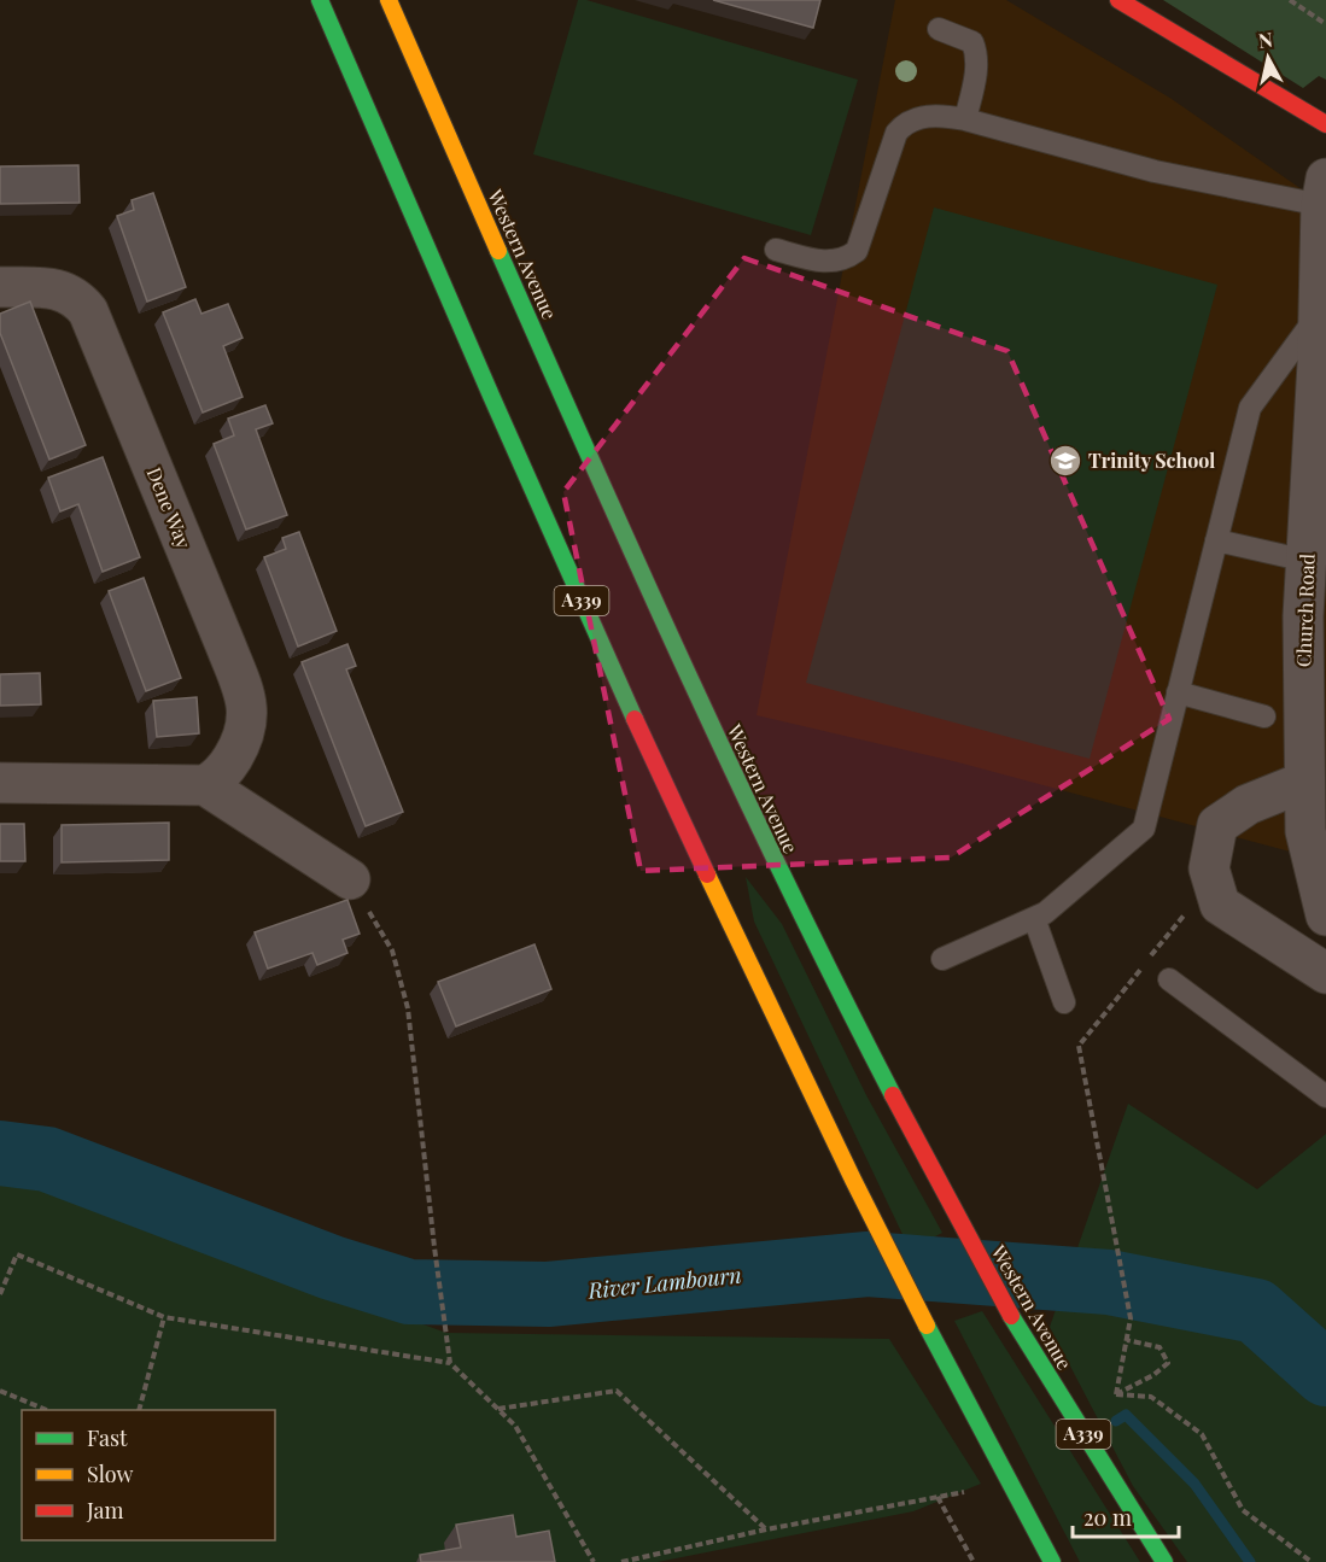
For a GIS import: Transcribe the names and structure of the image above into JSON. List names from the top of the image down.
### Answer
{
  "streets": {
    "main road": ["Western Avenue", "A339"],
    "street": ["Dene Way", "Church Road"]
  },
  "water": ["River Lambourn"],
  "places": {
    "school or university": ["Trinity School"]
  },
  "legend": ["Fast", "Slow", "Jam"],
  "scale_bar": "20 m",
  "north": "top"
}
